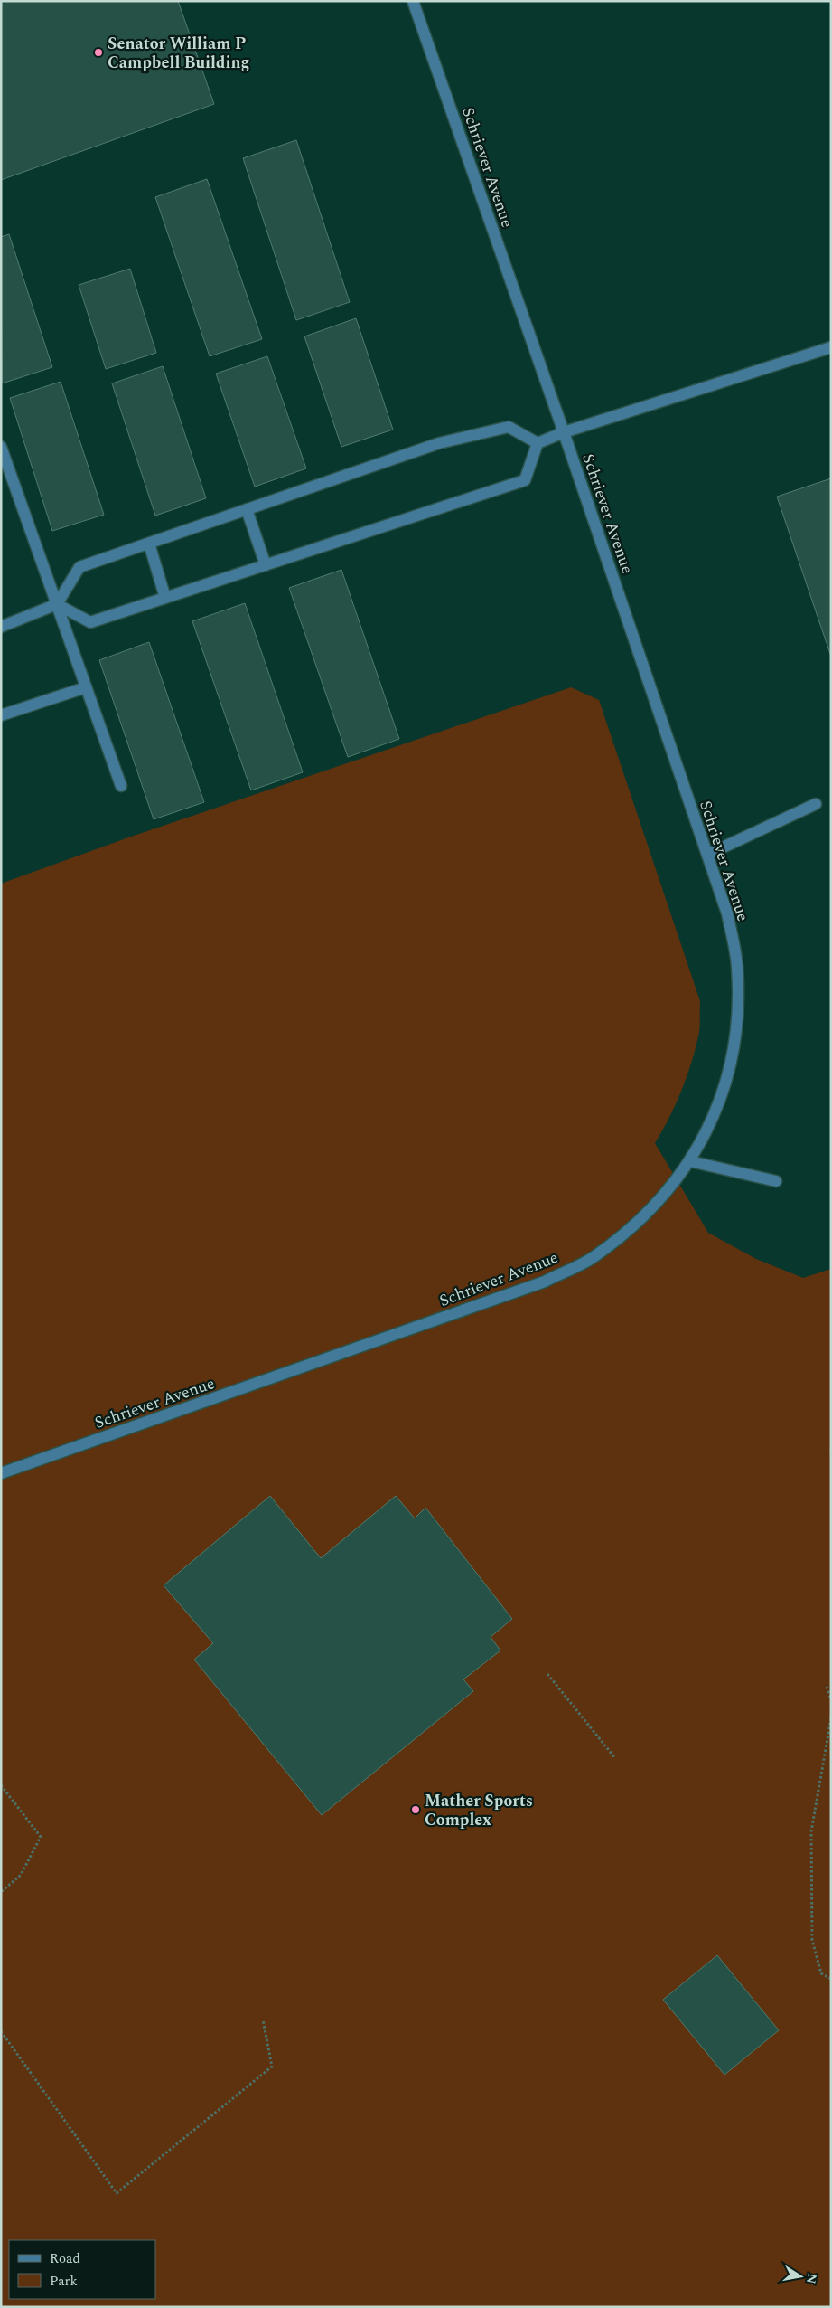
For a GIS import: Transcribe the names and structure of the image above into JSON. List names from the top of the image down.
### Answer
{
  "streets": {
    "street": ["Schriever Avenue"]
  },
  "places": ["Senator William P Campbell Building", "Mather Sports Complex"],
  "legend": ["Road", "Park"],
  "north": "right"
}
